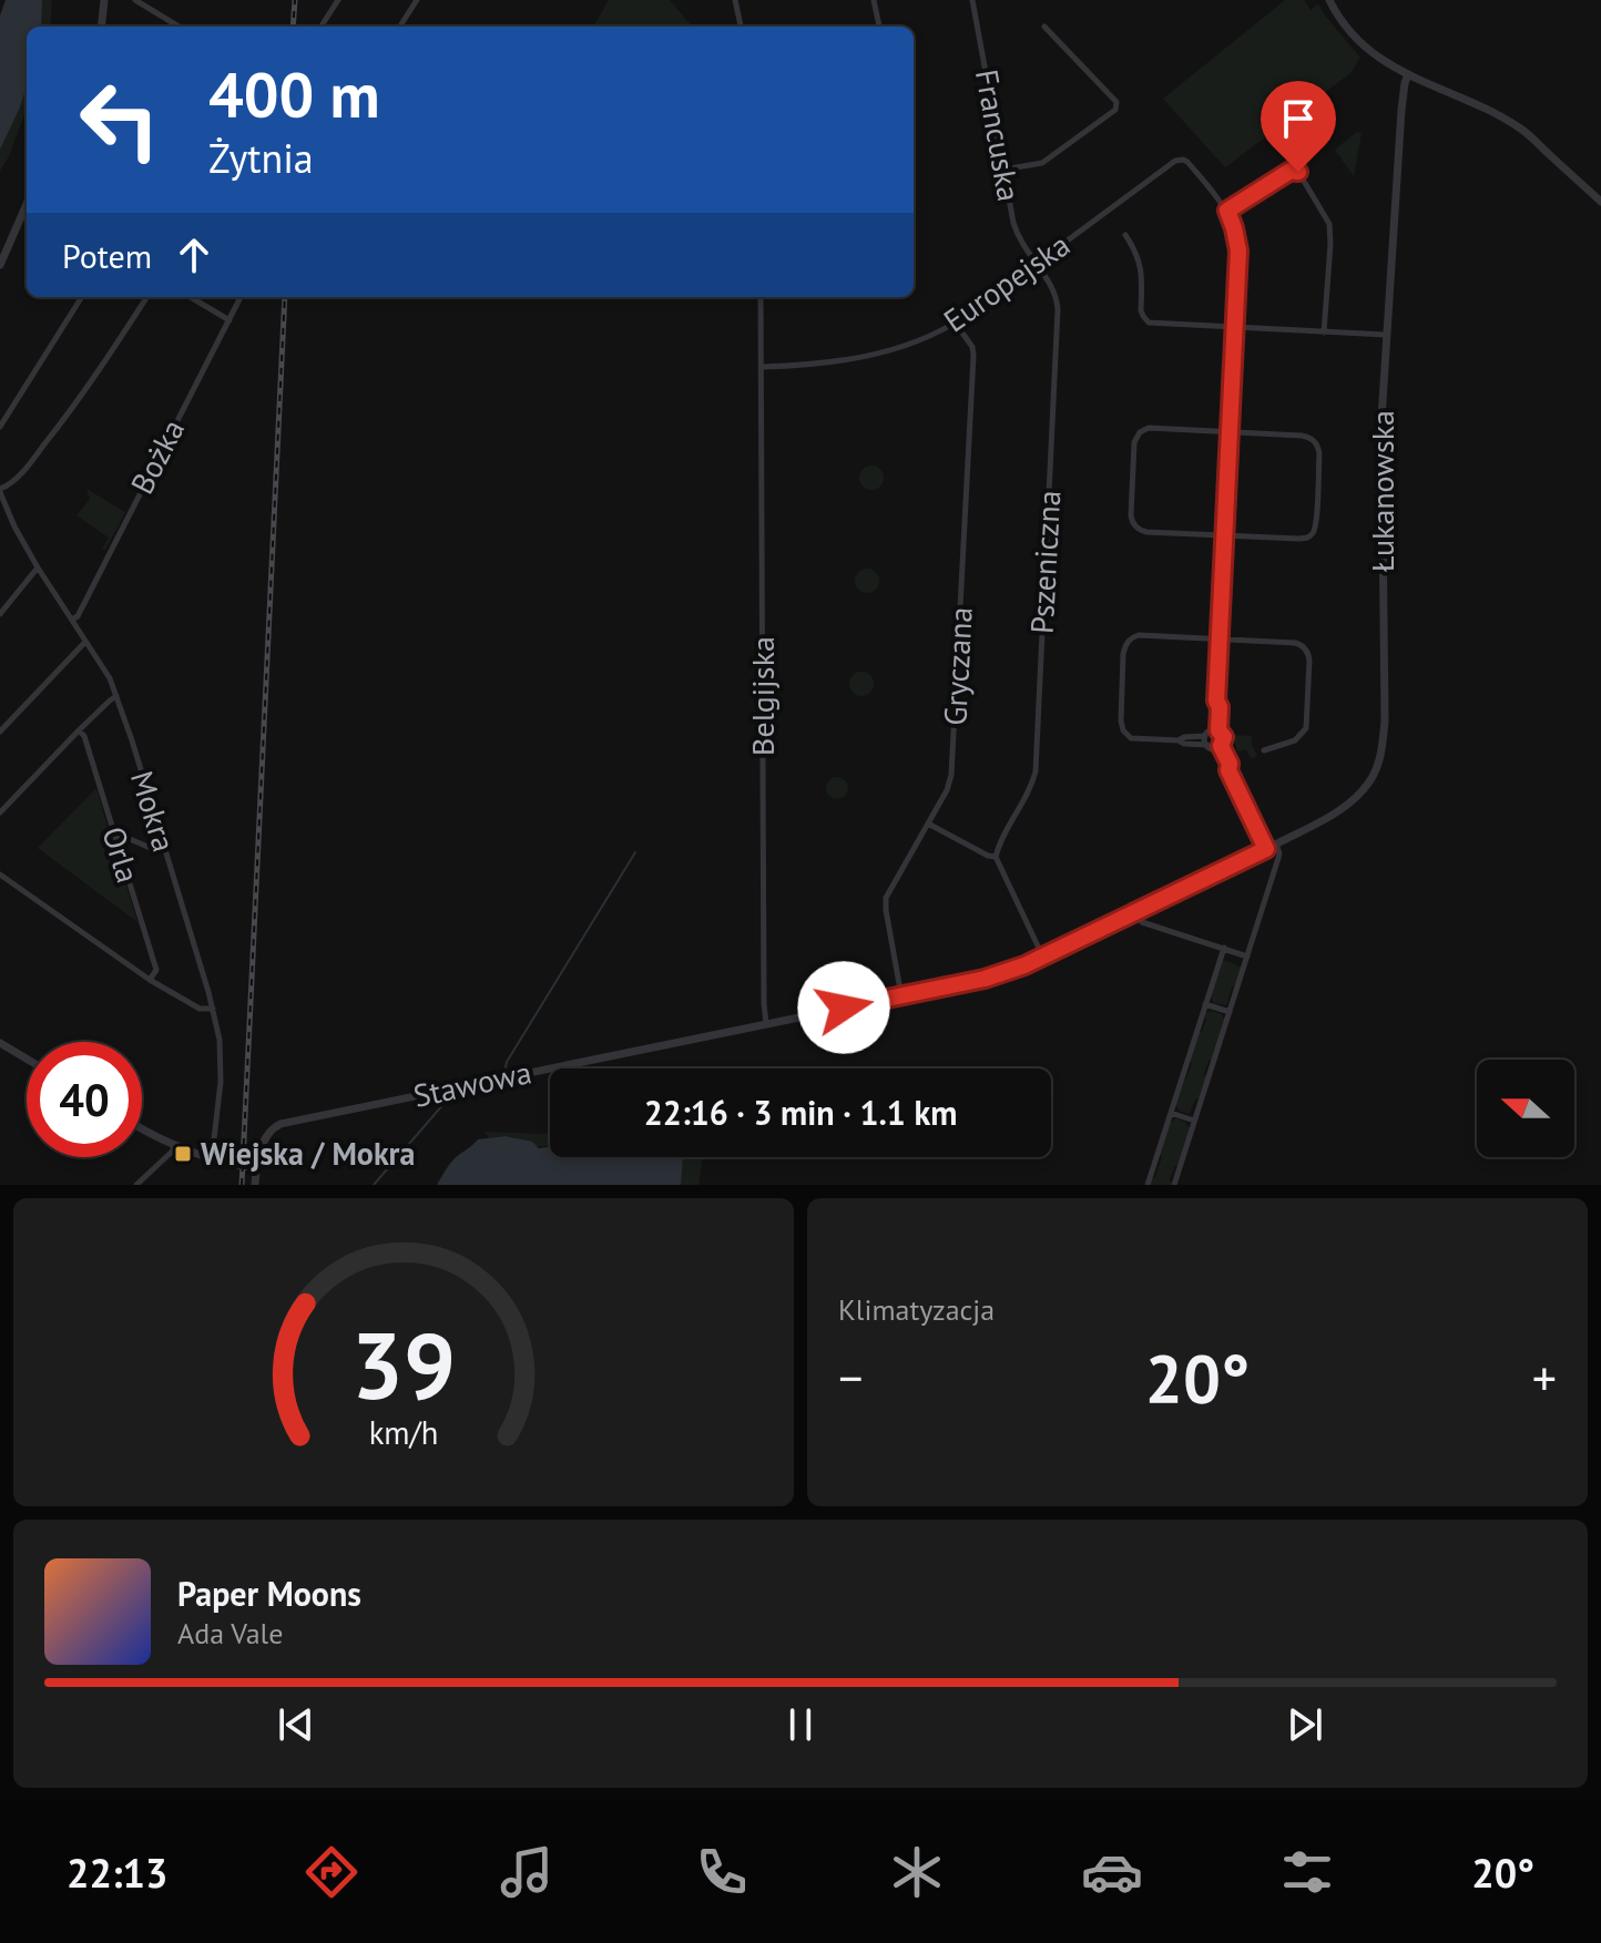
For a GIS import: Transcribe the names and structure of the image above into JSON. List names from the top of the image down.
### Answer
{
  "streets": {
    "street": [
      "Francuska",
      "Europejska",
      "Bożka",
      "Łukanowska",
      "Pszeniczna",
      "Gryczana",
      "Belgijska",
      "Mokra",
      "Orla",
      "Stawowa"
    ]
  },
  "crossings": [
    ["Francuska", "Europejska"],
    ["Francuska", "Pszeniczna"],
    ["Europejska", "Pszeniczna"],
    ["Europejska", "Gryczana"],
    ["Europejska", "Belgijska"],
    ["Bożka", "Mokra"],
    ["Łukanowska", "Stawowa"],
    ["Gryczana", "Stawowa"],
    ["Belgijska", "Stawowa"]
  ],
  "places": {
    "transit": ["Wiejska / Mokra"]
  },
  "north": "left",
  "page": {
    "turn": ["400 m", "Żytnia"],
    "then": "Potem",
    "limit": "40",
    "trip": "22:16 · 3 min · 1.1 km",
    "tile": "Klimatyzacja",
    "heat": ["−", "20°", "+"],
    "song": ["Paper Moons", "Ada Vale"],
    "tabs": ["22:13", "20°"],
    "gauge": ["39", "km/h"]
  }
}
